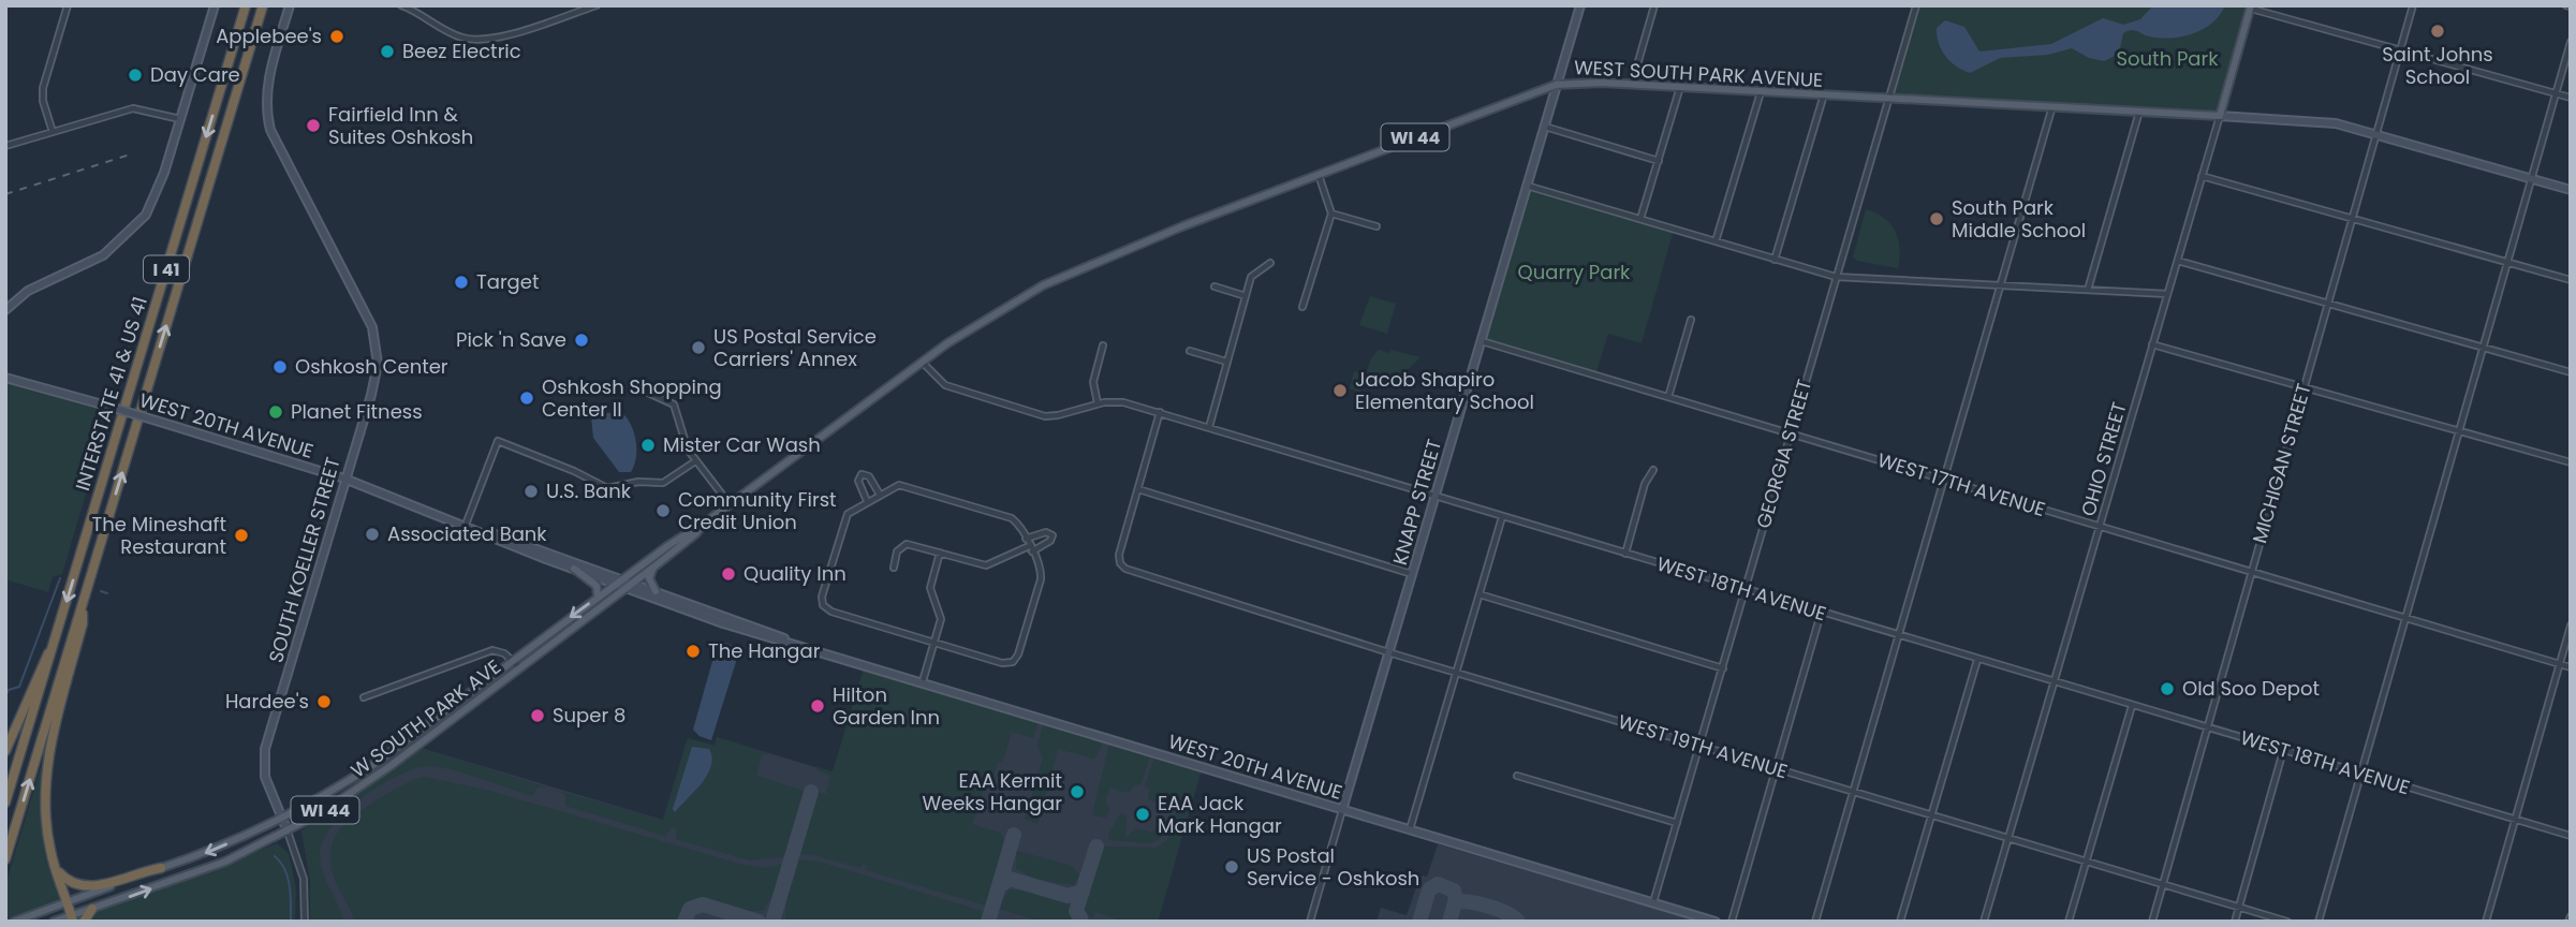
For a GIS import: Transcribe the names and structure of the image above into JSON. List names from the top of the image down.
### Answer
{
  "streets": {
    "highway": ["I 41", "INTERSTATE 41 & US 41"],
    "main road": [
      "WEST SOUTH PARK AVENUE",
      "WI 44",
      "OHIO STREET",
      "W SOUTH PARK AVE"
    ],
    "street": [
      "WEST 20TH AVENUE",
      "GEORGIA STREET",
      "MICHIGAN STREET",
      "WEST 17TH AVENUE",
      "KNAPP STREET",
      "SOUTH KOELLER STREET",
      "WEST 18TH AVENUE",
      "WEST 19TH AVENUE"
    ]
  },
  "crossings": [
    ["WEST SOUTH PARK AVENUE", "WEST 20TH AVENUE"],
    ["WEST SOUTH PARK AVENUE", "GEORGIA STREET"],
    ["WEST SOUTH PARK AVENUE", "OHIO STREET"],
    ["WEST SOUTH PARK AVENUE", "MICHIGAN STREET"],
    ["WEST SOUTH PARK AVENUE", "KNAPP STREET"],
    ["WEST SOUTH PARK AVENUE", "WEST 18TH AVENUE"],
    ["WEST SOUTH PARK AVENUE", "W SOUTH PARK AVE"],
    ["WI 44", "W SOUTH PARK AVE"],
    ["I 41", "INTERSTATE 41 & US 41"],
    ["WEST 20TH AVENUE", "GEORGIA STREET"],
    ["WEST 20TH AVENUE", "KNAPP STREET"],
    ["WEST 20TH AVENUE", "SOUTH KOELLER STREET"],
    ["GEORGIA STREET", "WEST 17TH AVENUE"],
    ["GEORGIA STREET", "WEST 18TH AVENUE"],
    ["GEORGIA STREET", "WEST 19TH AVENUE"],
    ["OHIO STREET", "WEST 17TH AVENUE"],
    ["OHIO STREET", "WEST 18TH AVENUE"],
    ["OHIO STREET", "WEST 19TH AVENUE"],
    ["MICHIGAN STREET", "WEST 17TH AVENUE"],
    ["MICHIGAN STREET", "WEST 18TH AVENUE"],
    ["MICHIGAN STREET", "WEST 19TH AVENUE"],
    ["WEST 17TH AVENUE", "KNAPP STREET"],
    ["KNAPP STREET", "WEST 18TH AVENUE"],
    ["KNAPP STREET", "WEST 19TH AVENUE"],
    ["SOUTH KOELLER STREET", "W SOUTH PARK AVE"]
  ],
  "parks": ["South Park", "Quarry Park"],
  "places": [
    "Saint Johns School",
    "Applebee's",
    "Beez Electric",
    "Day Care",
    "Fairfield Inn & Suites Oshkosh",
    "South Park Middle School",
    "Target",
    "Pick 'n Save",
    "US Postal Service Carriers' Annex",
    "Oshkosh Center",
    "Jacob Shapiro Elementary School",
    "Oshkosh Shopping Center II",
    "Planet Fitness",
    "Mister Car Wash",
    "U.S. Bank",
    "Community First Credit Union",
    "Associated Bank",
    "The Mineshaft Restaurant",
    "Quality Inn",
    "The Hangar",
    "Old Soo Depot",
    "Hardee's",
    "Hilton Garden Inn",
    "Super 8",
    "EAA Kermit Weeks Hangar",
    "EAA Jack Mark Hangar",
    "US Postal Service - Oshkosh"
  ]
}
